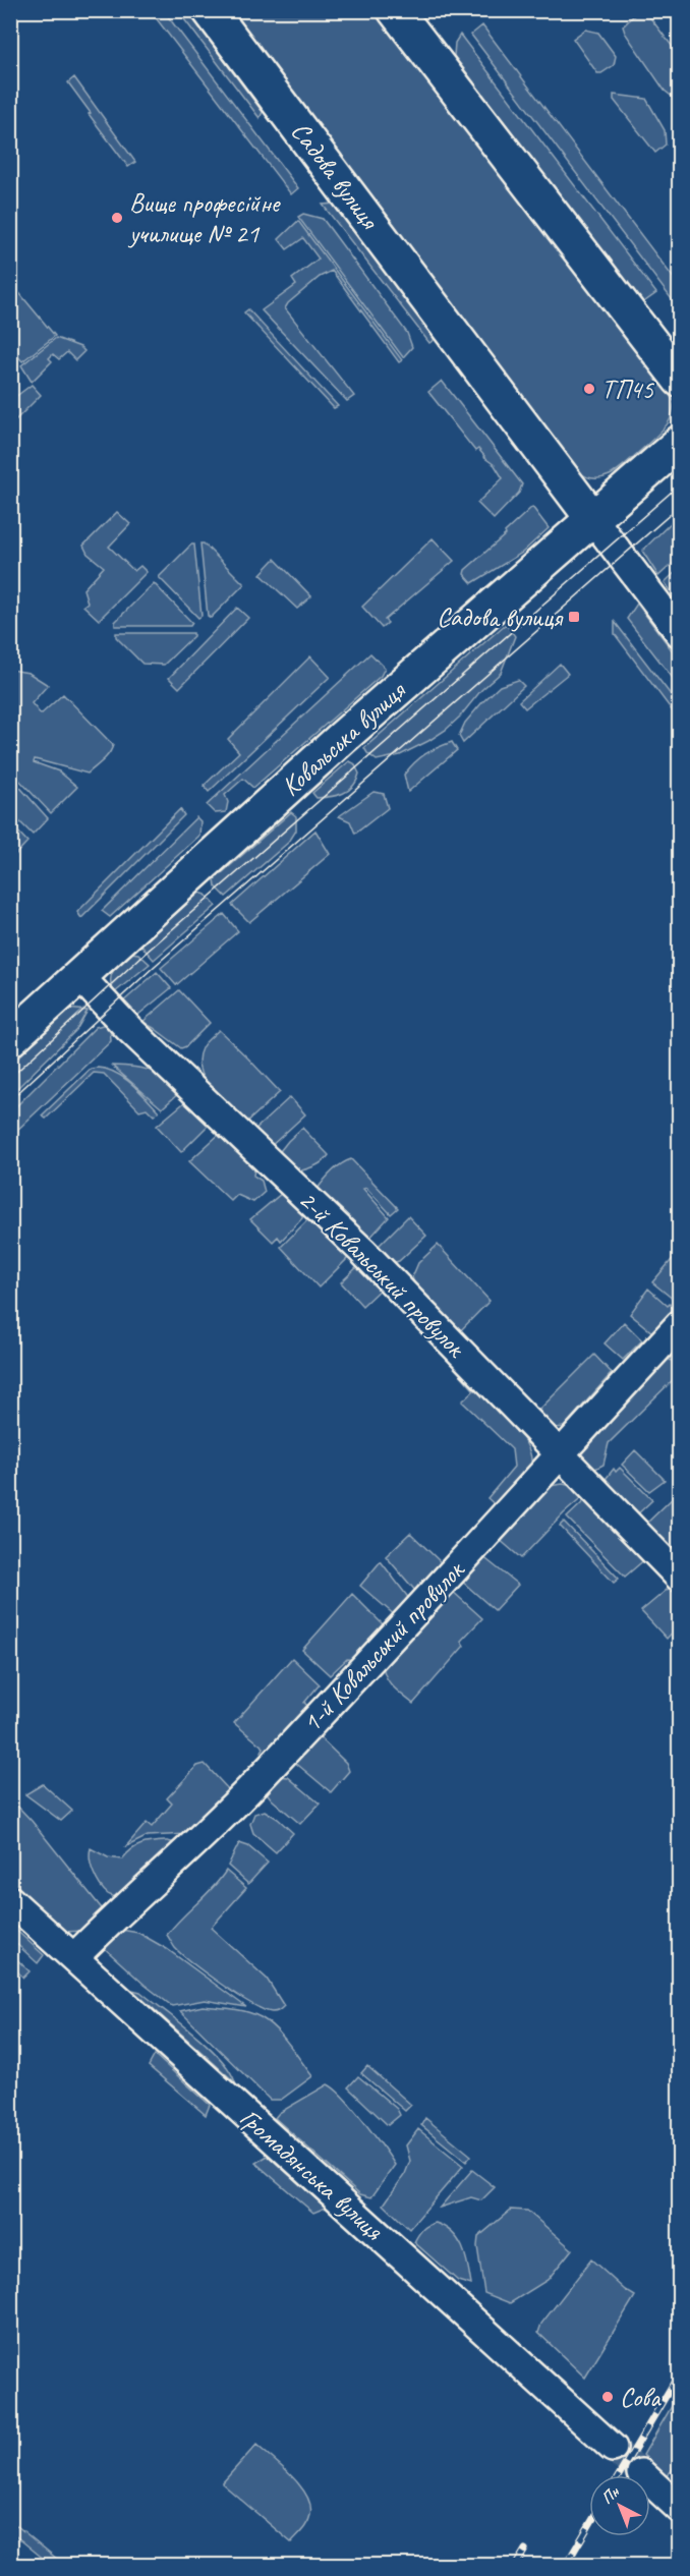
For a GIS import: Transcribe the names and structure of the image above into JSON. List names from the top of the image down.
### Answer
{
  "streets": {
    "street": [
      "Садова вулиця",
      "Ковальська вулиця",
      "2-й Ковальський провулок",
      "1-й Ковальський провулок",
      "Громадянська вулиця"
    ]
  },
  "crossings": [
    ["Садова вулиця", "Ковальська вулиця"],
    ["Ковальська вулиця", "2-й Ковальський провулок"],
    ["2-й Ковальський провулок", "1-й Ковальський провулок"],
    ["1-й Ковальський провулок", "Громадянська вулиця"]
  ],
  "places": {
    "other": ["Вище професійне училище № 21", "ТП45", "Сова"],
    "transit": ["Садова вулиця"]
  },
  "north": "top left"
}
